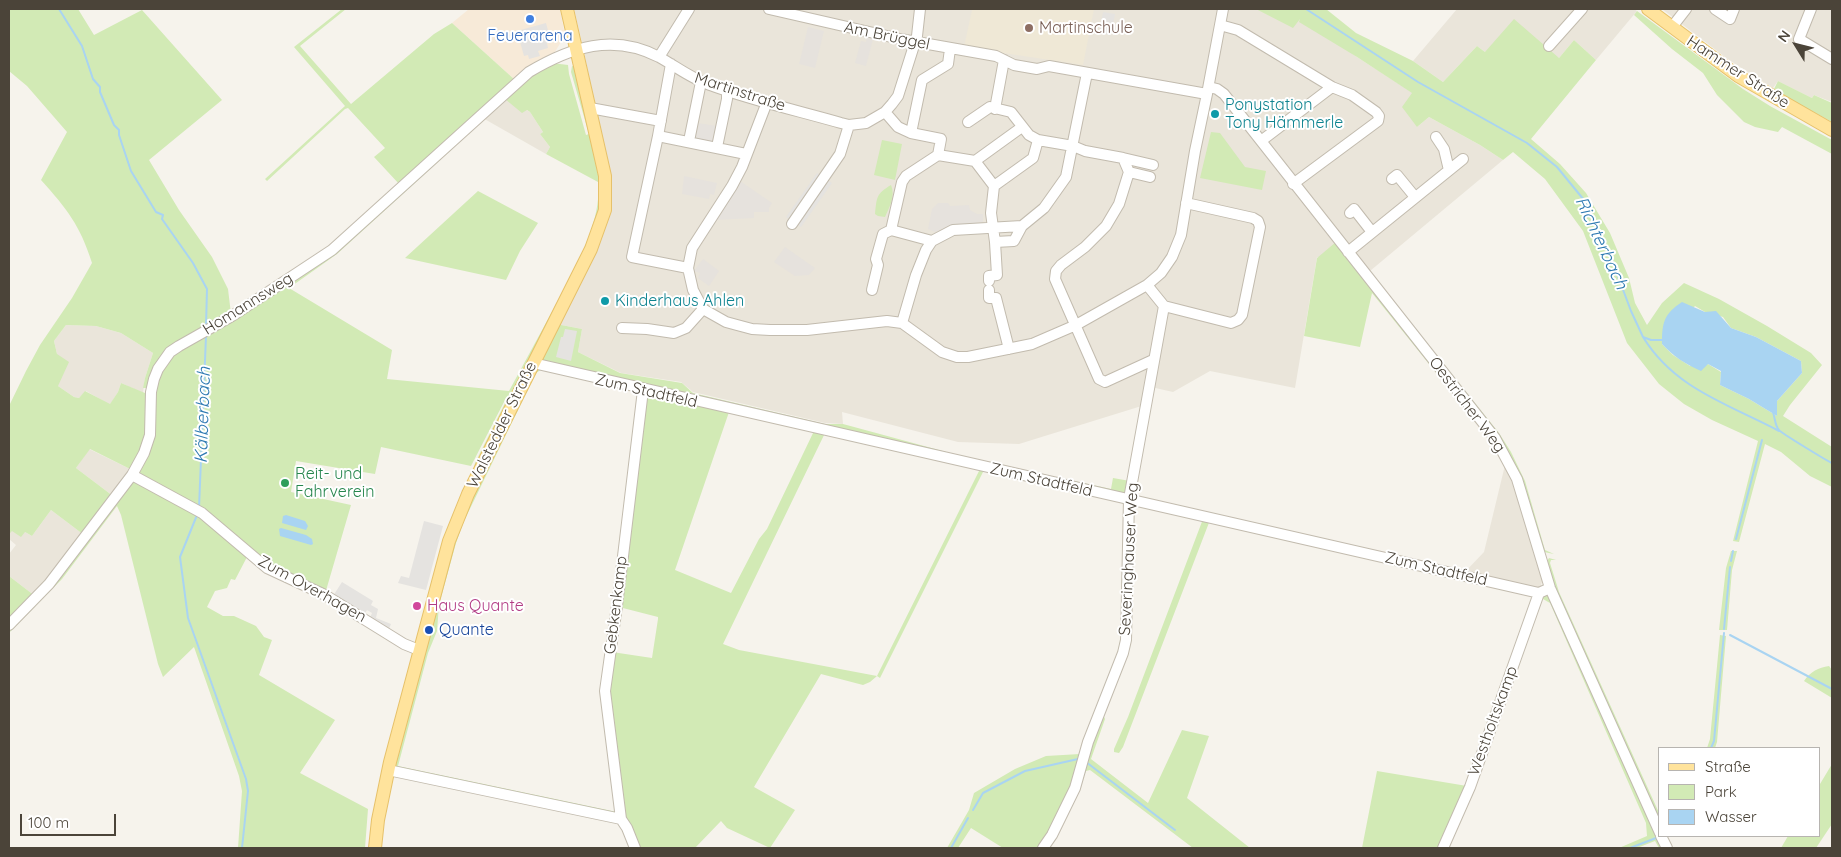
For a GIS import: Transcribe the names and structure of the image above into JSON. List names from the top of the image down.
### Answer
{
  "streets": {
    "main road": ["Hammer Straße", "Walstedder Straße"],
    "street": [
      "Am Brüggel",
      "Martinstraße",
      "Homannsweg",
      "Zum Stadtfeld",
      "Oestricher Weg",
      "Severinghauser Weg",
      "Zum Overhagen",
      "Gebkenkamp",
      "Westholtskamp"
    ]
  },
  "crossings": [
    ["Am Brüggel", "Oestricher Weg"],
    ["Martinstraße", "Homannsweg"],
    ["Martinstraße", "Walstedder Straße"],
    ["Homannsweg", "Walstedder Straße"],
    ["Homannsweg", "Zum Overhagen"],
    ["Zum Stadtfeld", "Walstedder Straße"],
    ["Zum Stadtfeld", "Severinghauser Weg"],
    ["Zum Stadtfeld", "Gebkenkamp"],
    ["Zum Stadtfeld", "Westholtskamp"],
    ["Walstedder Straße", "Zum Overhagen"]
  ],
  "water": ["Richterbach", "Kälberbach"],
  "places": [
    "Feuerarena",
    "Martinschule",
    "Ponystation Tony Hämmerle",
    "Kinderhaus Ahlen",
    "Reit- und Fahrverein",
    "Haus Quante",
    "Quante"
  ],
  "legend": ["Straße", "Park", "Wasser"],
  "scale_bar": "100 m",
  "north": "top left"
}
